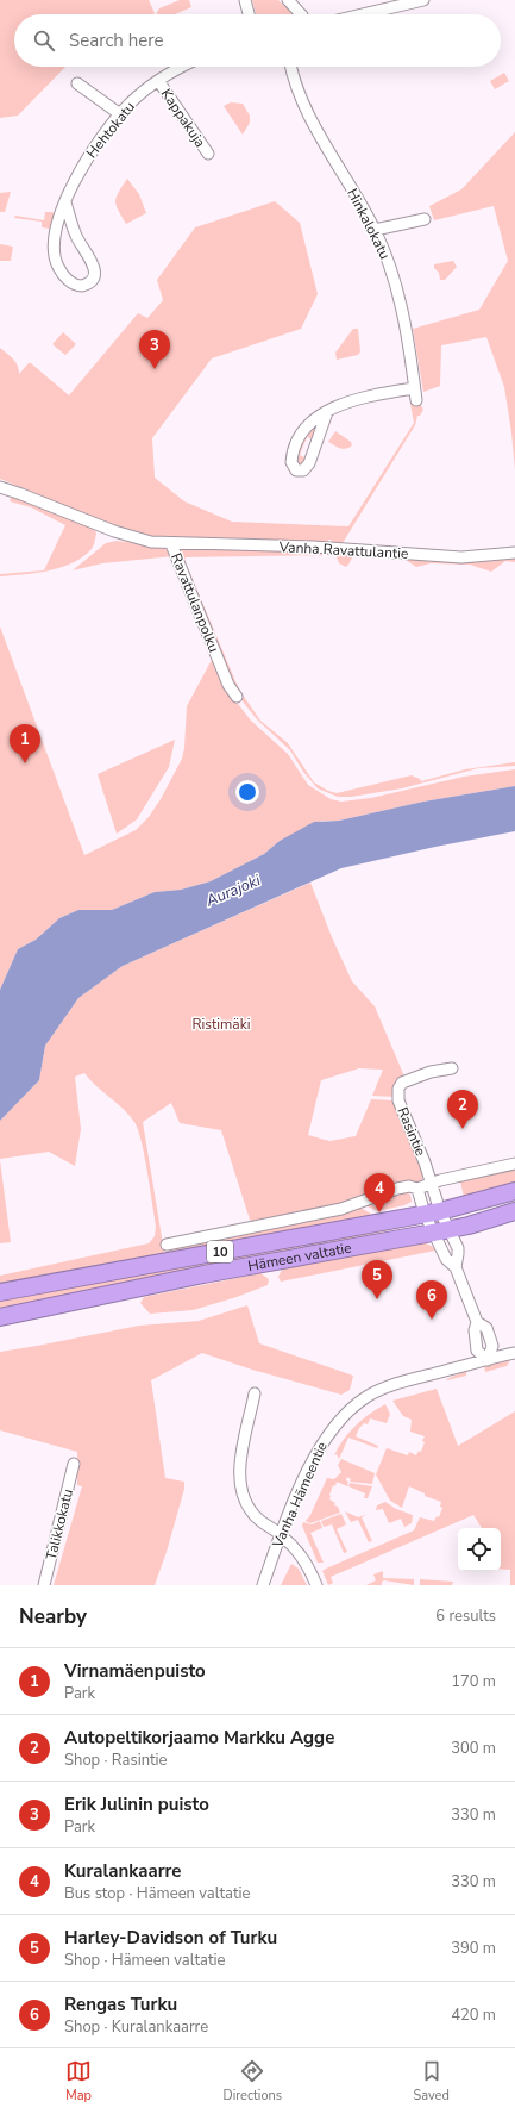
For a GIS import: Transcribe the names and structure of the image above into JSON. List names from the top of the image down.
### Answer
{
  "streets": {
    "highway": ["10", "Hämeen valtatie"],
    "street": [
      "Kappakuja",
      "Hehtokatu",
      "Hinkalokatu",
      "Vanha Ravattulantie",
      "Ravattulanpolku",
      "Rasintie",
      "Vanha Hämeentie",
      "Talikkokatu"
    ]
  },
  "crossings": [
    ["Kappakuja", "Hehtokatu"],
    ["Vanha Ravattulantie", "Ravattulanpolku"],
    ["Rasintie", "Hämeen valtatie"]
  ],
  "water": ["Aurajoki"],
  "parks": ["Ristimäki"],
  "page": {
    "search": "Search here",
    "pins": [
      "3",
      "1",
      "2",
      "4",
      "5",
      "6"
    ],
    "heading": ["Nearby", "6 results"],
    "list": [
      {
        "mark": "1",
        "name": "Virnamäenpuisto",
        "note": "Park",
        "value": "170 m"
      },
      {
        "mark": "2",
        "name": "Autopeltikorjaamo Markku Agge",
        "note": "Shop · Rasintie",
        "value": "300 m"
      },
      {
        "mark": "3",
        "name": "Erik Julinin puisto",
        "note": "Park",
        "value": "330 m"
      },
      {
        "mark": "4",
        "name": "Kuralankaarre",
        "note": "Bus stop · Hämeen valtatie",
        "value": "330 m"
      },
      {
        "mark": "5",
        "name": "Harley-Davidson of Turku",
        "note": "Shop · Hämeen valtatie",
        "value": "390 m"
      },
      {
        "mark": "6",
        "name": "Rengas Turku",
        "note": "Shop · Kuralankaarre",
        "value": "420 m"
      }
    ],
    "nav": ["Map", "Directions", "Saved"]
  }
}
